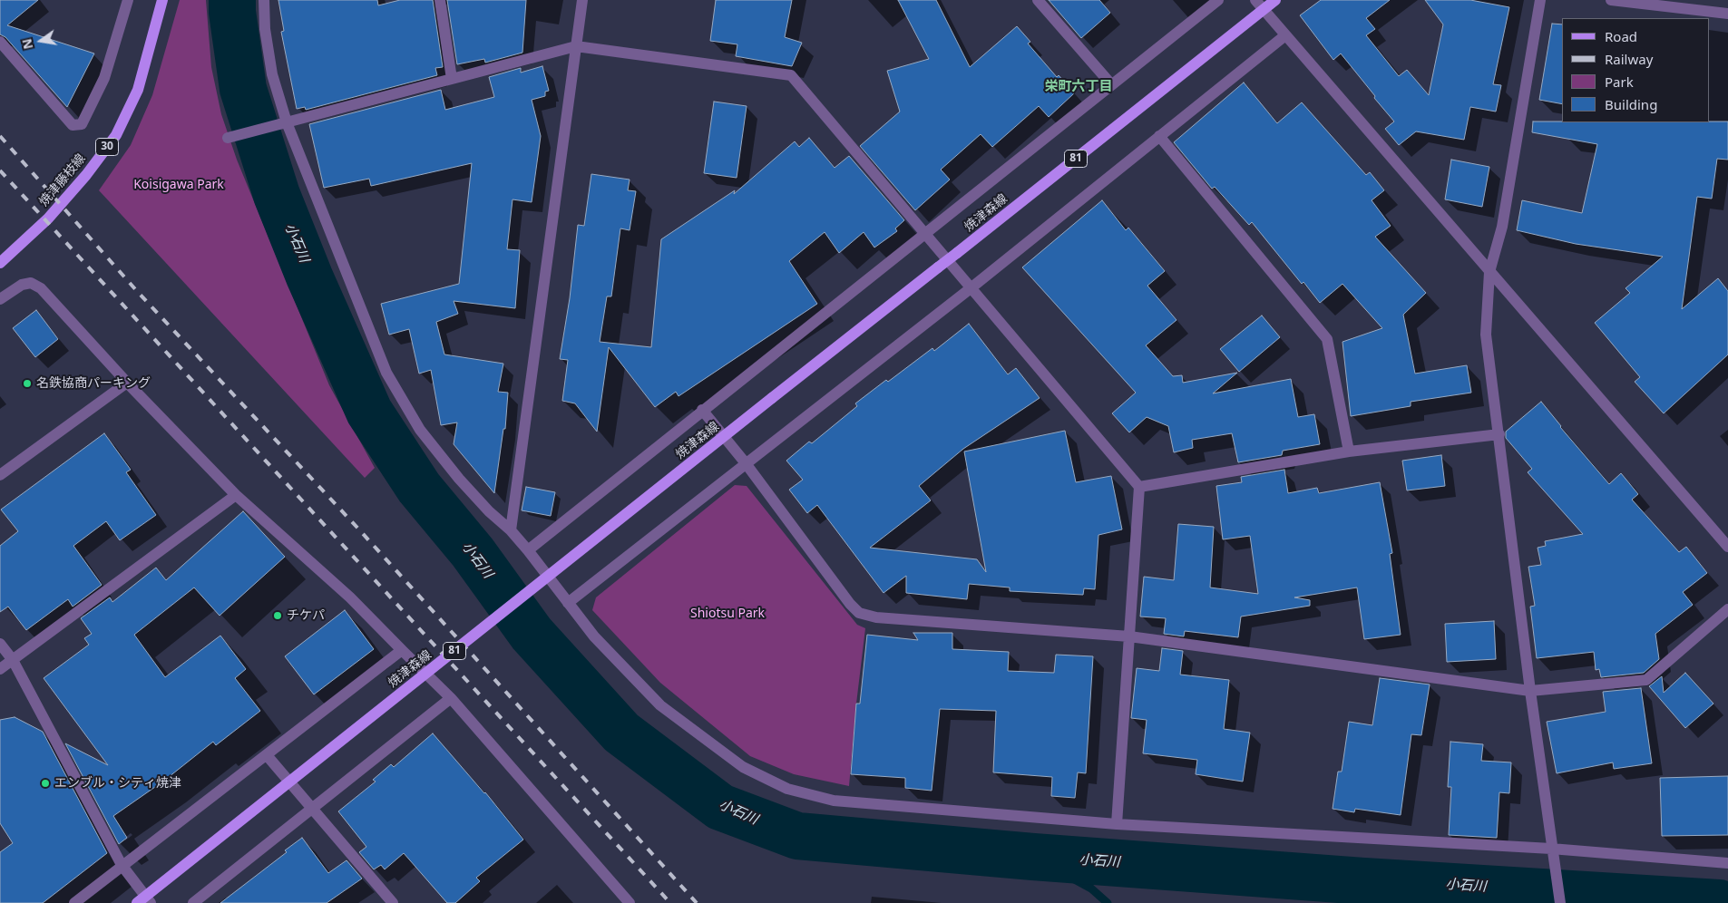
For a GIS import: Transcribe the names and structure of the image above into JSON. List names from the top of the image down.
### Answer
{
  "streets": {
    "main road": [
      "30",
      "81",
      "焼津藤枝線",
      "焼津森線"
    ]
  },
  "districts": ["栄町六丁目"],
  "water": ["小石川"],
  "parks": ["Koisigawa Park", "Shiotsu Park"],
  "places": ["名鉄協商パーキング", "チケパ", "エンブル・シティ焼津"],
  "legend": [
    "Road",
    "Railway",
    "Park",
    "Building"
  ],
  "north": "left"
}
